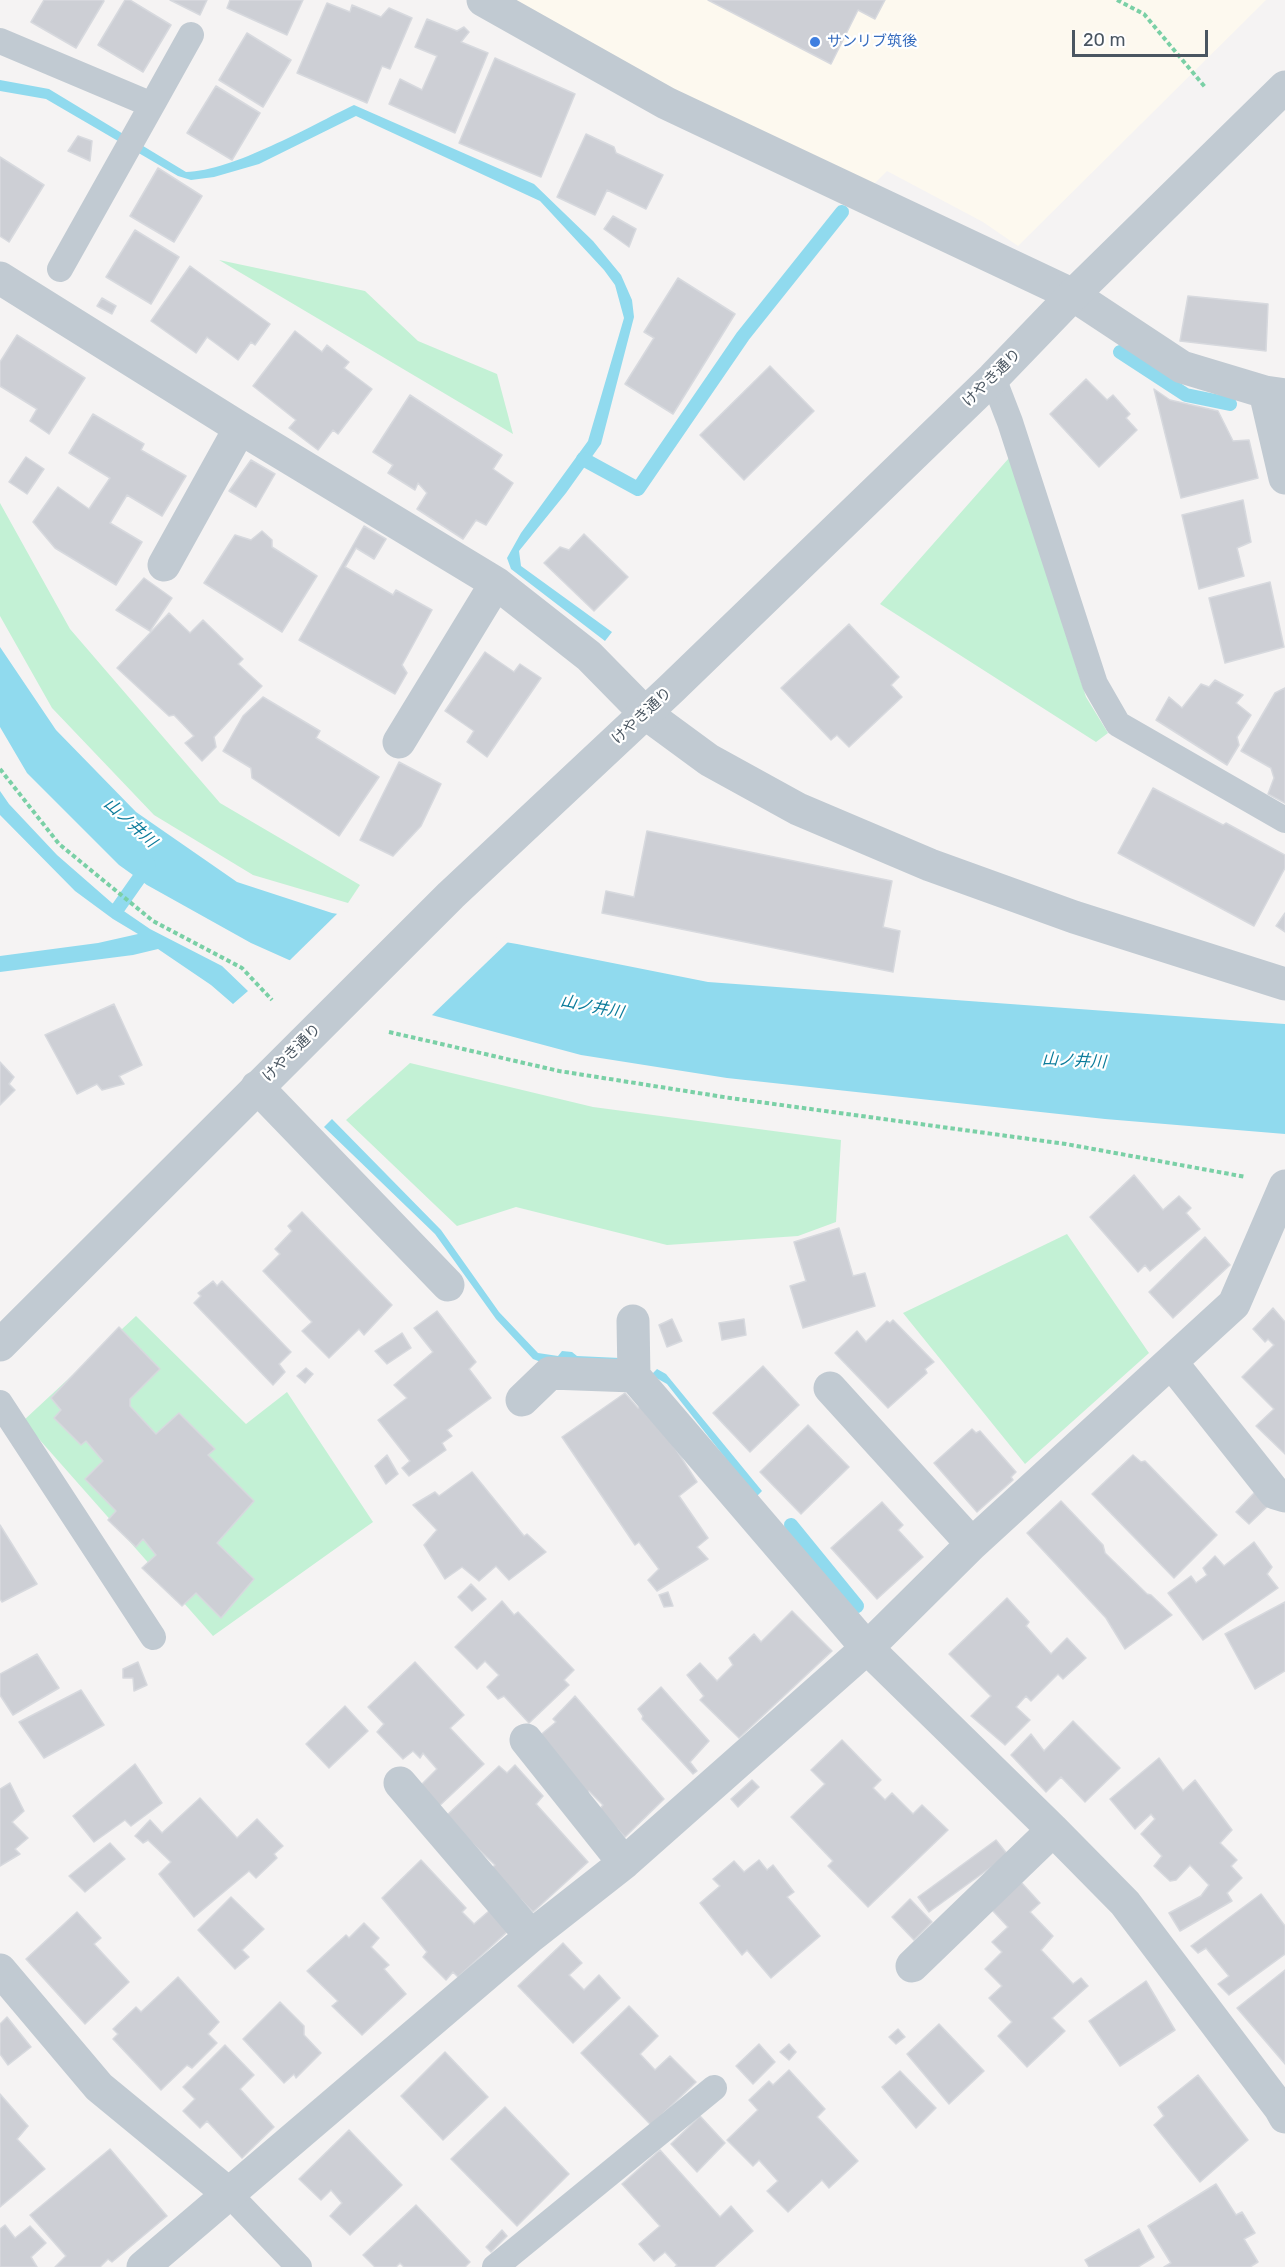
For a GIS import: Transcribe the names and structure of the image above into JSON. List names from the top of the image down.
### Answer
{
  "streets": {
    "street": ["けやき通り"]
  },
  "water": ["山ノ井川"],
  "places": ["サンリブ筑後"],
  "scale_bar": "20 m"
}
